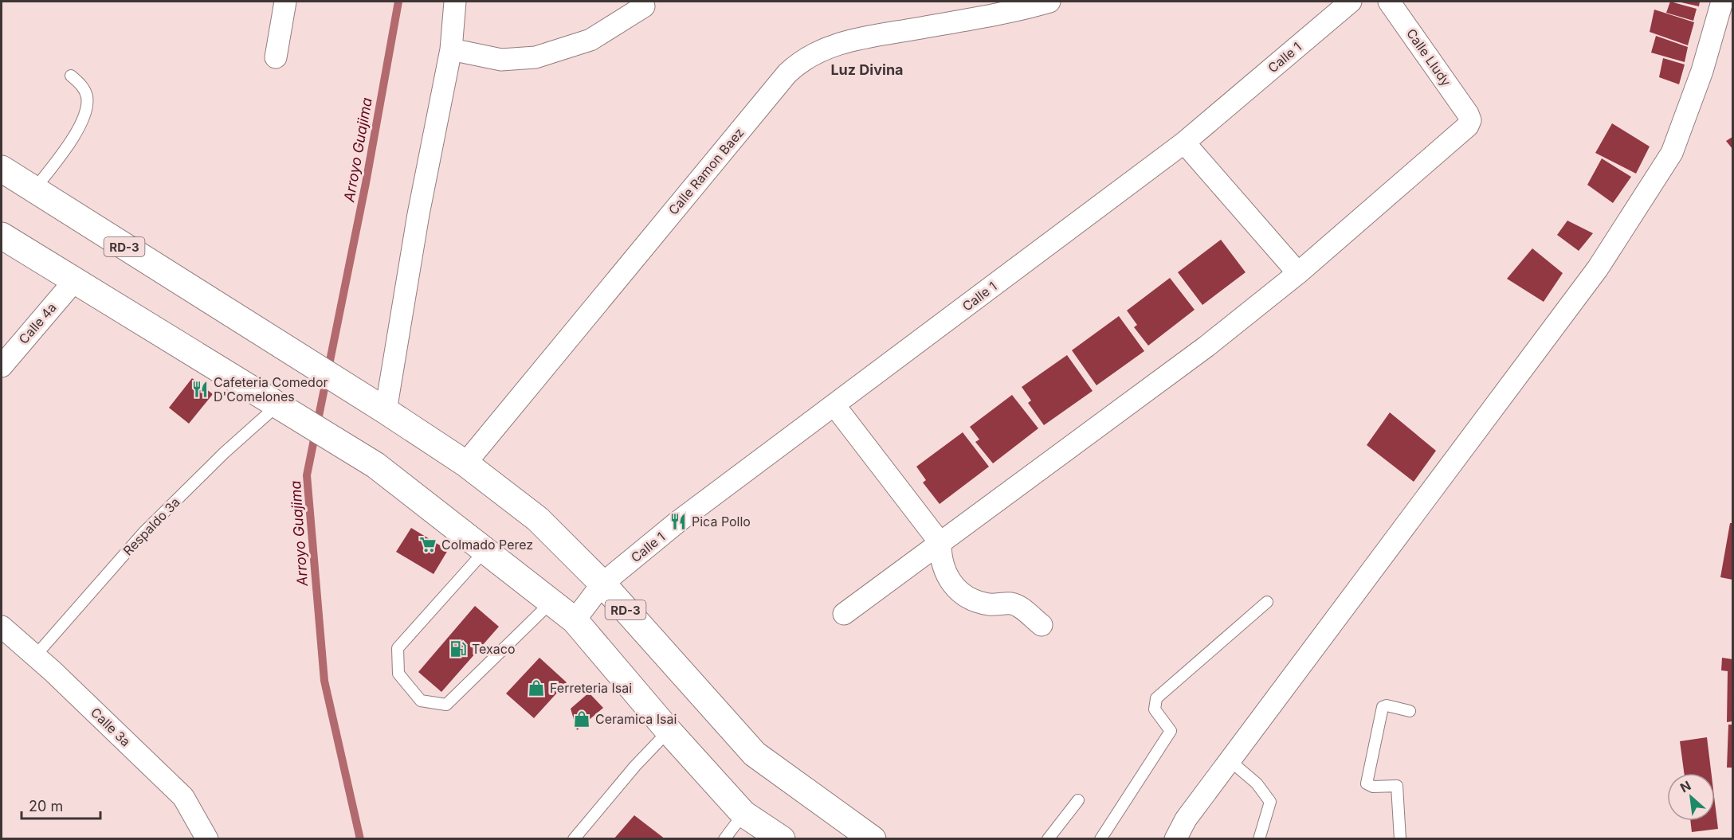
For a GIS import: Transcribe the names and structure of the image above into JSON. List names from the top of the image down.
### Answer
{
  "streets": {
    "main road": ["RD-3"],
    "street": [
      "Calle 1",
      "Calle Lludy",
      "Calle Ramon Baez",
      "Calle 4a",
      "Calle 3a"
    ],
    "lane": ["Respaldo 3a"]
  },
  "crossings": [
    ["Calle 1", "RD-3"],
    ["Calle Ramon Baez", "RD-3"],
    ["Respaldo 3a", "Calle 3a"]
  ],
  "districts": ["Luz Divina"],
  "water": ["Arroyo Guajima"],
  "places": {
    "restaurant": ["Cafeteria Comedor D'Comelones", "Pica Pollo"],
    "supermarket": ["Colmado Perez"],
    "fuel station": ["Texaco"],
    "shop": ["Ferreteria Isai", "Ceramica Isai"]
  },
  "scale_bar": "20 m",
  "north": "top left"
}
